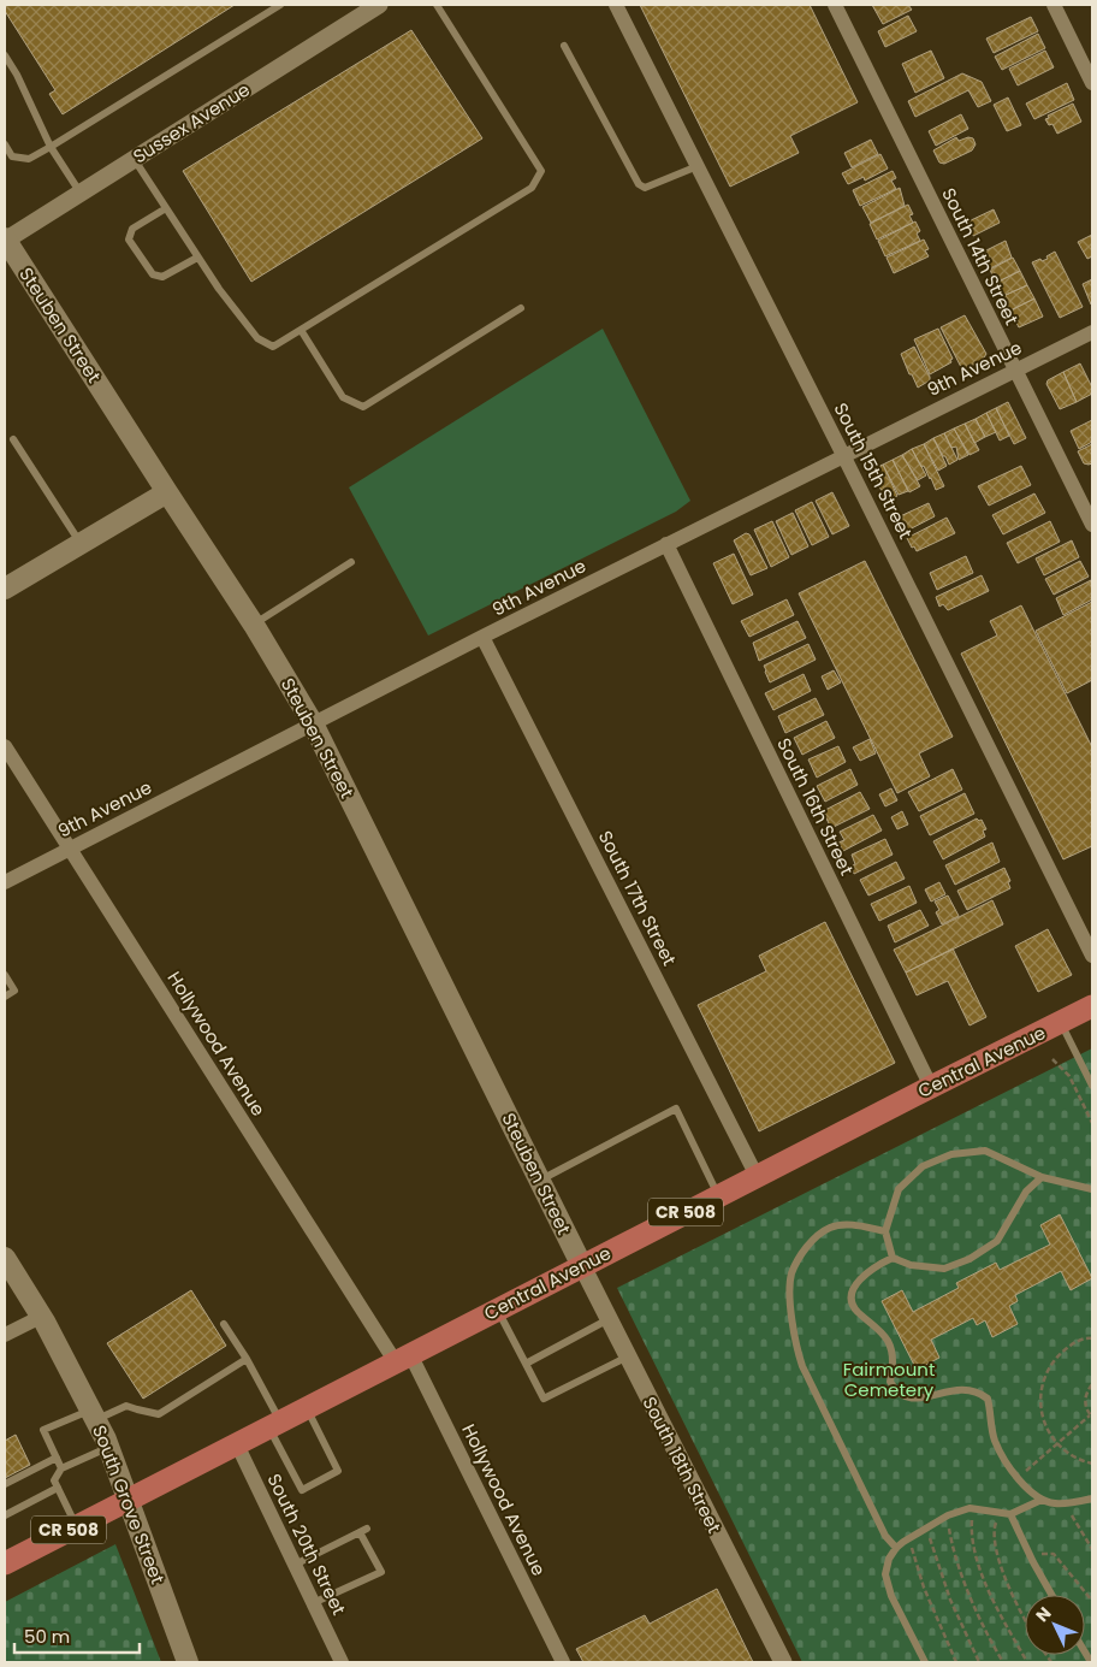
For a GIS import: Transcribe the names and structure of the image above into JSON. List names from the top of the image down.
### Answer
{
  "streets": {
    "main road": [
      "Steuben Street",
      "Central Avenue",
      "CR 508",
      "South Grove Street"
    ],
    "street": [
      "Sussex Avenue",
      "South 14th Street",
      "9th Avenue",
      "South 15th Street",
      "South 16th Street",
      "South 17th Street",
      "Hollywood Avenue",
      "South 18th Street",
      "South 20th Street"
    ]
  },
  "crossings": [
    ["Sussex Avenue", "Steuben Street"],
    ["South 14th Street", "9th Avenue"],
    ["Steuben Street", "9th Avenue"],
    ["Steuben Street", "Central Avenue"],
    ["Steuben Street", "South 18th Street"],
    ["9th Avenue", "South 15th Street"],
    ["9th Avenue", "South 16th Street"],
    ["9th Avenue", "South 17th Street"],
    ["9th Avenue", "Hollywood Avenue"],
    ["South 16th Street", "Central Avenue"],
    ["South 17th Street", "Central Avenue"],
    ["Hollywood Avenue", "Central Avenue"],
    ["Central Avenue", "South 18th Street"],
    ["Central Avenue", "South Grove Street"],
    ["Central Avenue", "South 20th Street"]
  ],
  "parks": ["Fairmount Cemetery"],
  "scale_bar": "50 m",
  "north": "top left"
}
